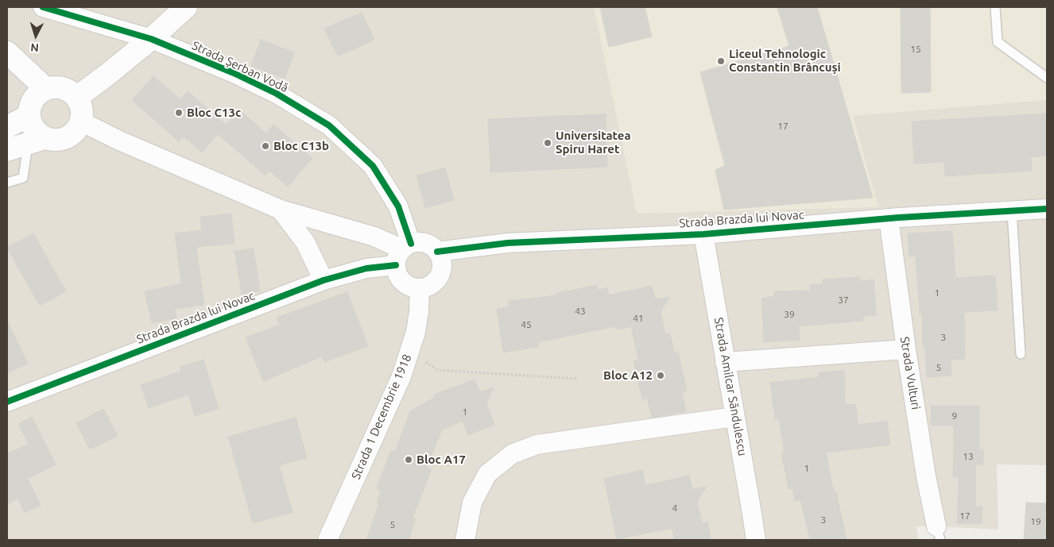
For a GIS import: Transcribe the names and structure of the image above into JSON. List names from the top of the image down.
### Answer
{
  "streets": {
    "street": [
      "Strada Șerban Vodă",
      "Strada Brazda lui Novac",
      "Strada Vulturi",
      "Strada Amilcar Săndulescu",
      "Strada 1 Decembrie 1918"
    ]
  },
  "crossings": [
    ["Strada Șerban Vodă", "Strada Brazda lui Novac"],
    ["Strada Șerban Vodă", "Strada 1 Decembrie 1918"],
    ["Strada Brazda lui Novac", "Strada Vulturi"],
    ["Strada Brazda lui Novac", "Strada Amilcar Săndulescu"],
    ["Strada Brazda lui Novac", "Strada 1 Decembrie 1918"]
  ],
  "places": [
    "Liceul Tehnologic Constantin Brâncuși",
    "Bloc C13c",
    "Universitatea Spiru Haret",
    "Bloc C13b",
    "Bloc A12",
    "Bloc A17"
  ],
  "house_numbers": [
    "15",
    "17",
    "1",
    "37",
    "43",
    "39",
    "41",
    "45",
    "3",
    "5",
    "1",
    "9",
    "13",
    "1",
    "4",
    "17",
    "3",
    "19",
    "5"
  ],
  "north": "bottom"
}
